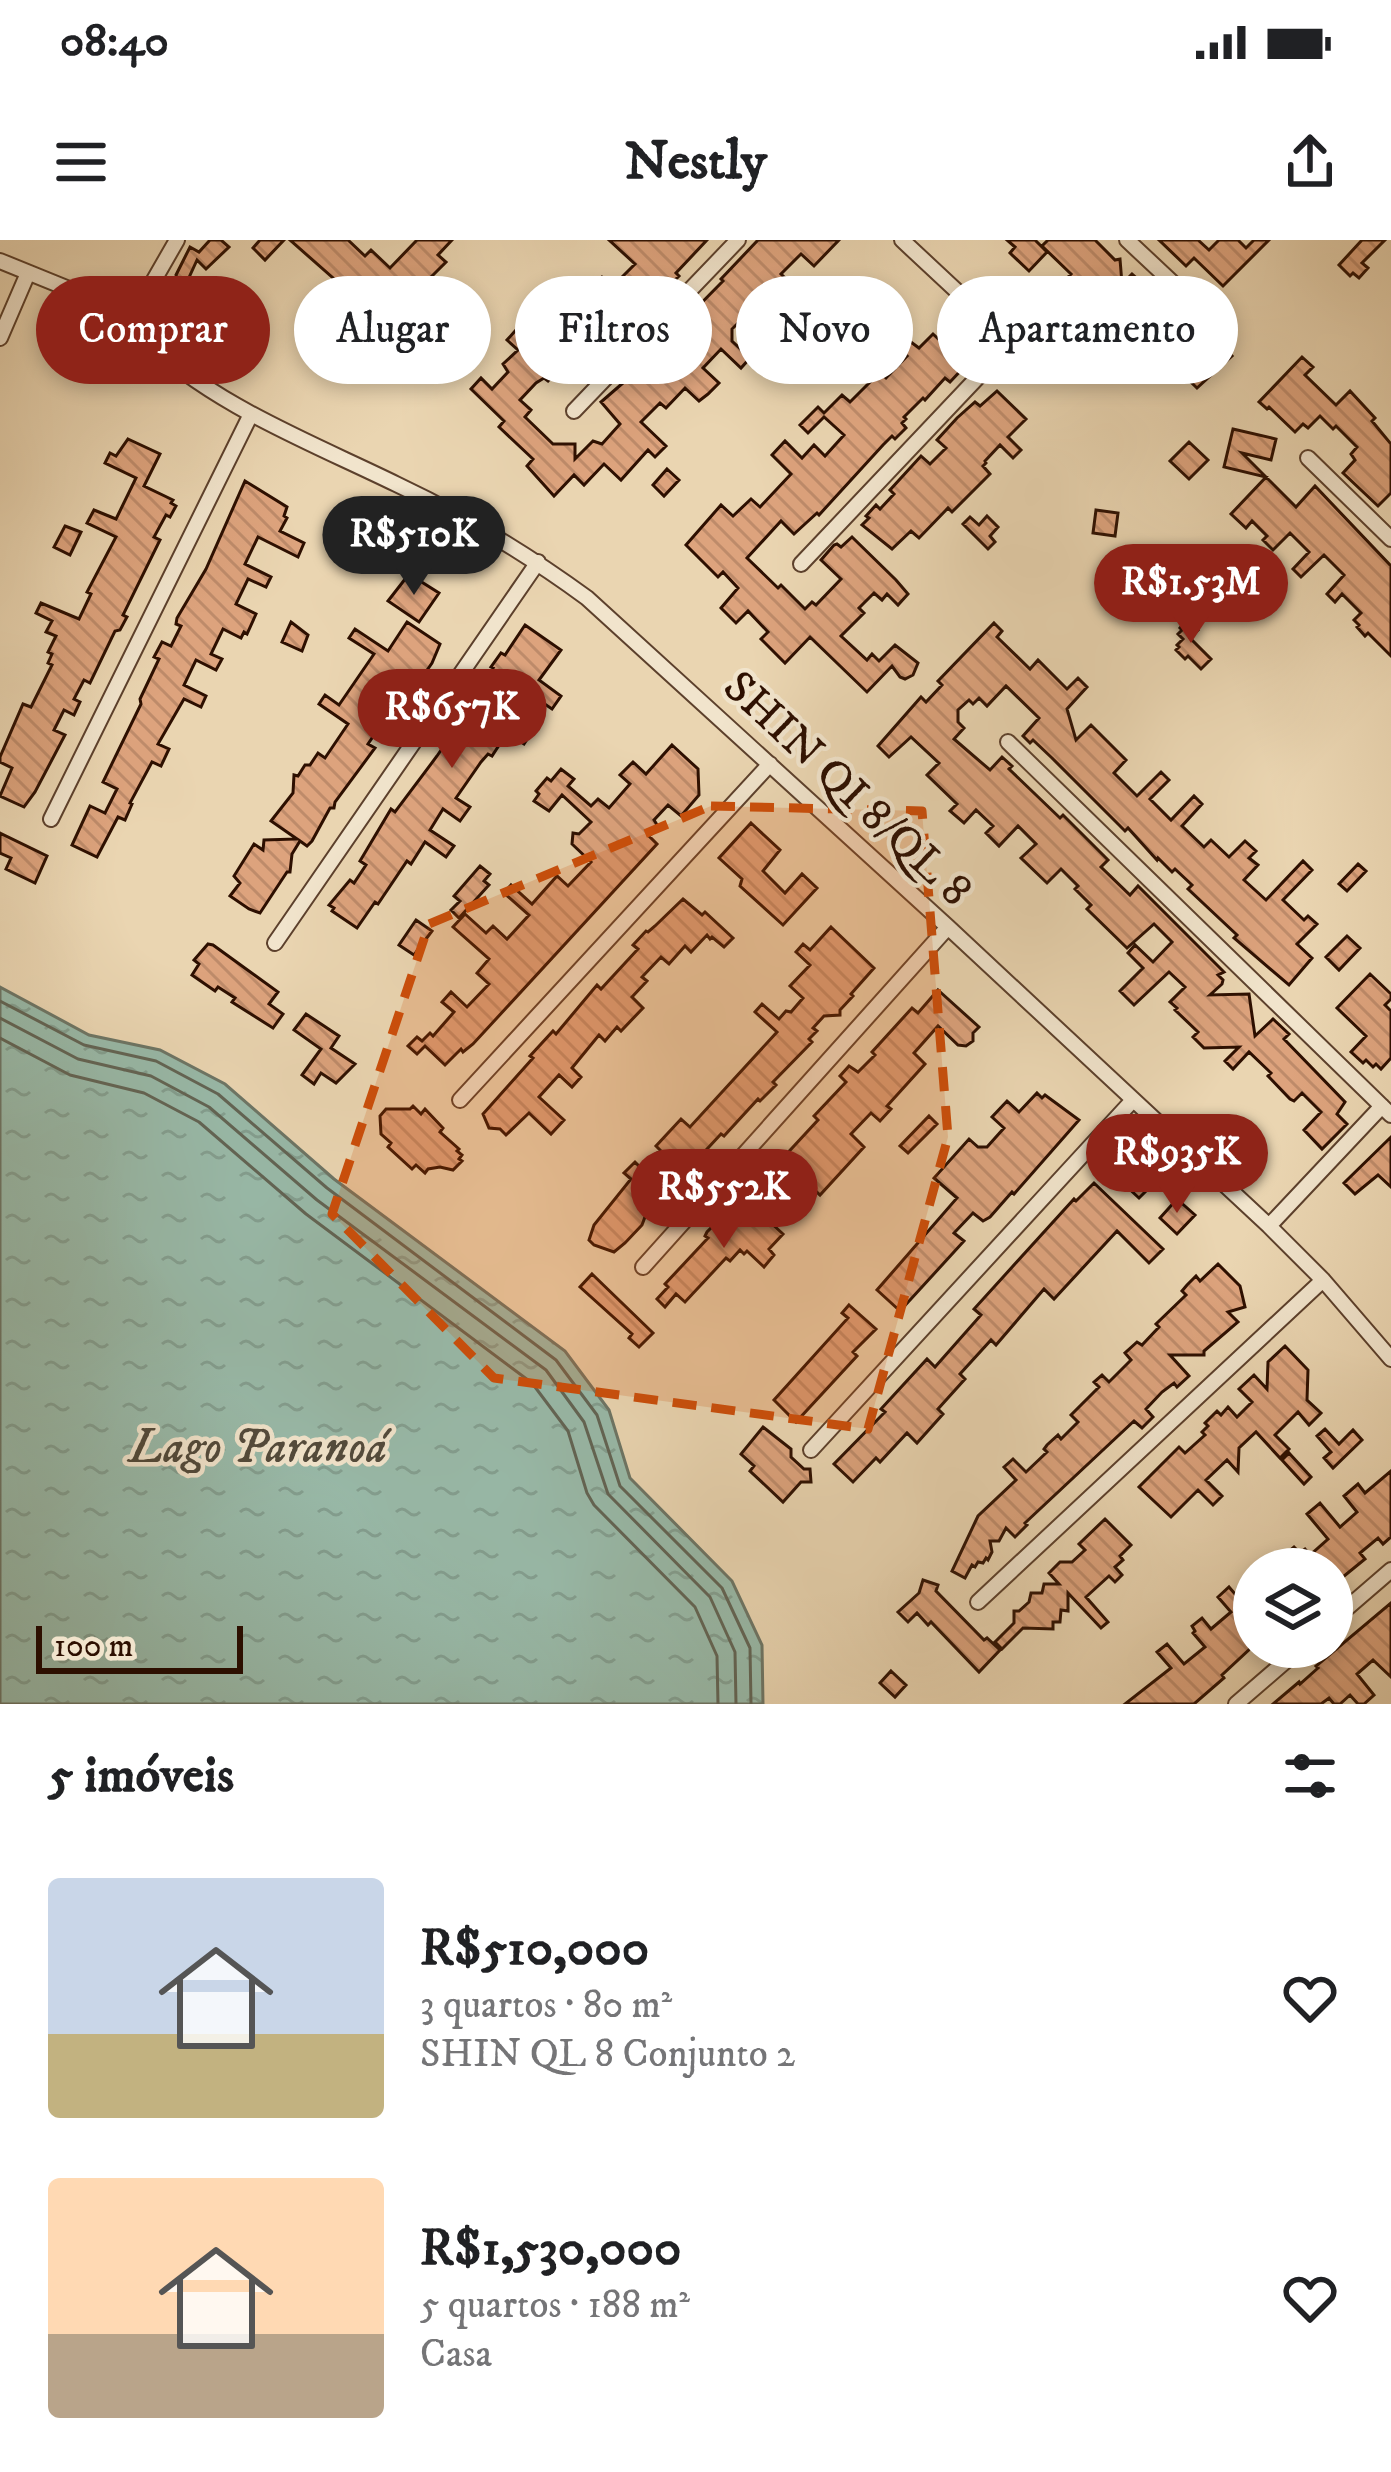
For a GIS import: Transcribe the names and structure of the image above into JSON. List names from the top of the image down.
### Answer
{
  "streets": {
    "street": ["SHIN QI 8/QL 8"]
  },
  "water": ["Lago Paranoá"],
  "scale_bar": "100 m",
  "page": {
    "status": "08:40",
    "header": "Nestly",
    "chip": [
      "Comprar",
      "Alugar",
      "Filtros",
      "Novo",
      "Apartamento"
    ],
    "price": [
      "R$510K",
      "R$1.53M",
      "R$657K",
      "R$935K",
      "R$552K"
    ],
    "scale": "100 m",
    "heading": "5 imóveis",
    "list": [
      {
        "name": "R$510,000",
        "note": "3 quartos · 80 m² · SHIN QL 8 Conjunto 2"
      },
      {
        "name": "R$1,530,000",
        "note": "5 quartos · 188 m² · Casa"
      }
    ]
  }
}
